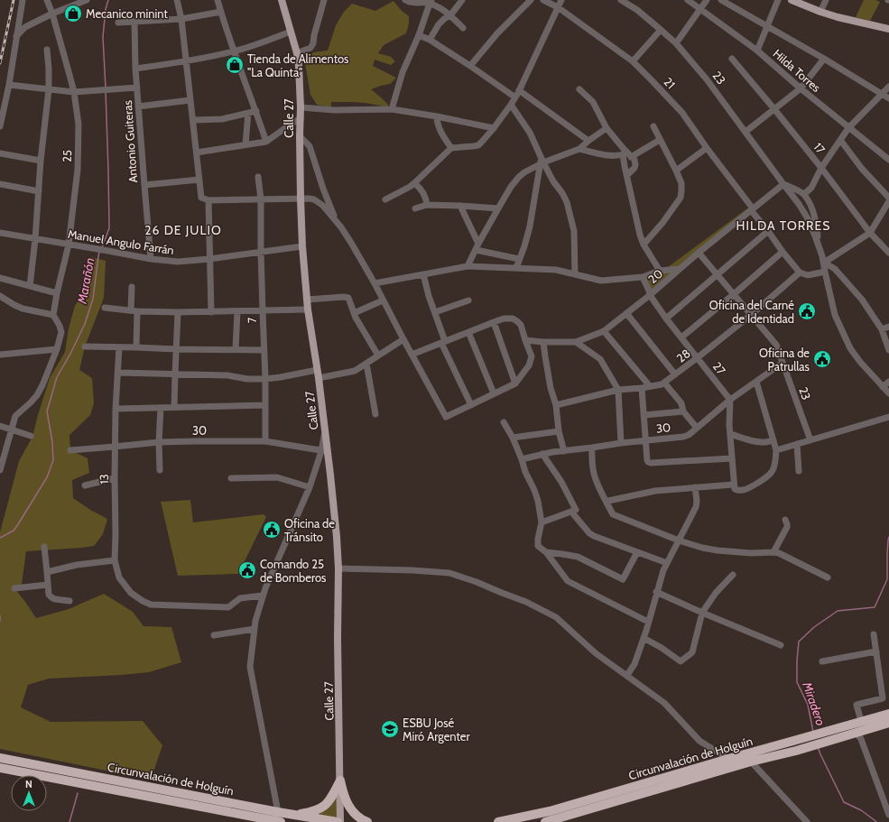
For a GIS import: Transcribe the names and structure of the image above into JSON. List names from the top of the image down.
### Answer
{
  "streets": {
    "highway": ["Circunvalación de Holguín"],
    "main road": ["Calle 27"],
    "street": [
      "Hilda Torres",
      "23",
      "21",
      "Antonio Guiteras",
      "17",
      "25",
      "Manuel Angulo Farrán",
      "20",
      "7",
      "28",
      "27",
      "30",
      "13"
    ]
  },
  "crossings": [
    ["23", "20"],
    ["23", "28"],
    ["23", "30"],
    ["21", "20"],
    ["21", "28"],
    ["Calle 27", "Manuel Angulo Farrán"],
    ["Calle 27", "30"],
    ["Antonio Guiteras", "Manuel Angulo Farrán"],
    ["25", "Manuel Angulo Farrán"],
    ["Manuel Angulo Farrán", "7"],
    ["20", "27"],
    ["7", "30"],
    ["28", "27"],
    ["27", "30"],
    ["30", "13"]
  ],
  "districts": ["HILDA TORRES", "26 DE JULIO"],
  "water": ["Marañón", "Miradero"],
  "places": {
    "shop": ["Mecanico minint", "Tienda de Alimentos \"La Quinta\""],
    "public building": [
      "Oficina del Carné de Identidad",
      "Oficina de Patrullas",
      "Oficina de Tránsito",
      "Comando 25 de Bomberos"
    ],
    "school or university": ["ESBU José Miró Argenter"]
  },
  "north": "top"
}
